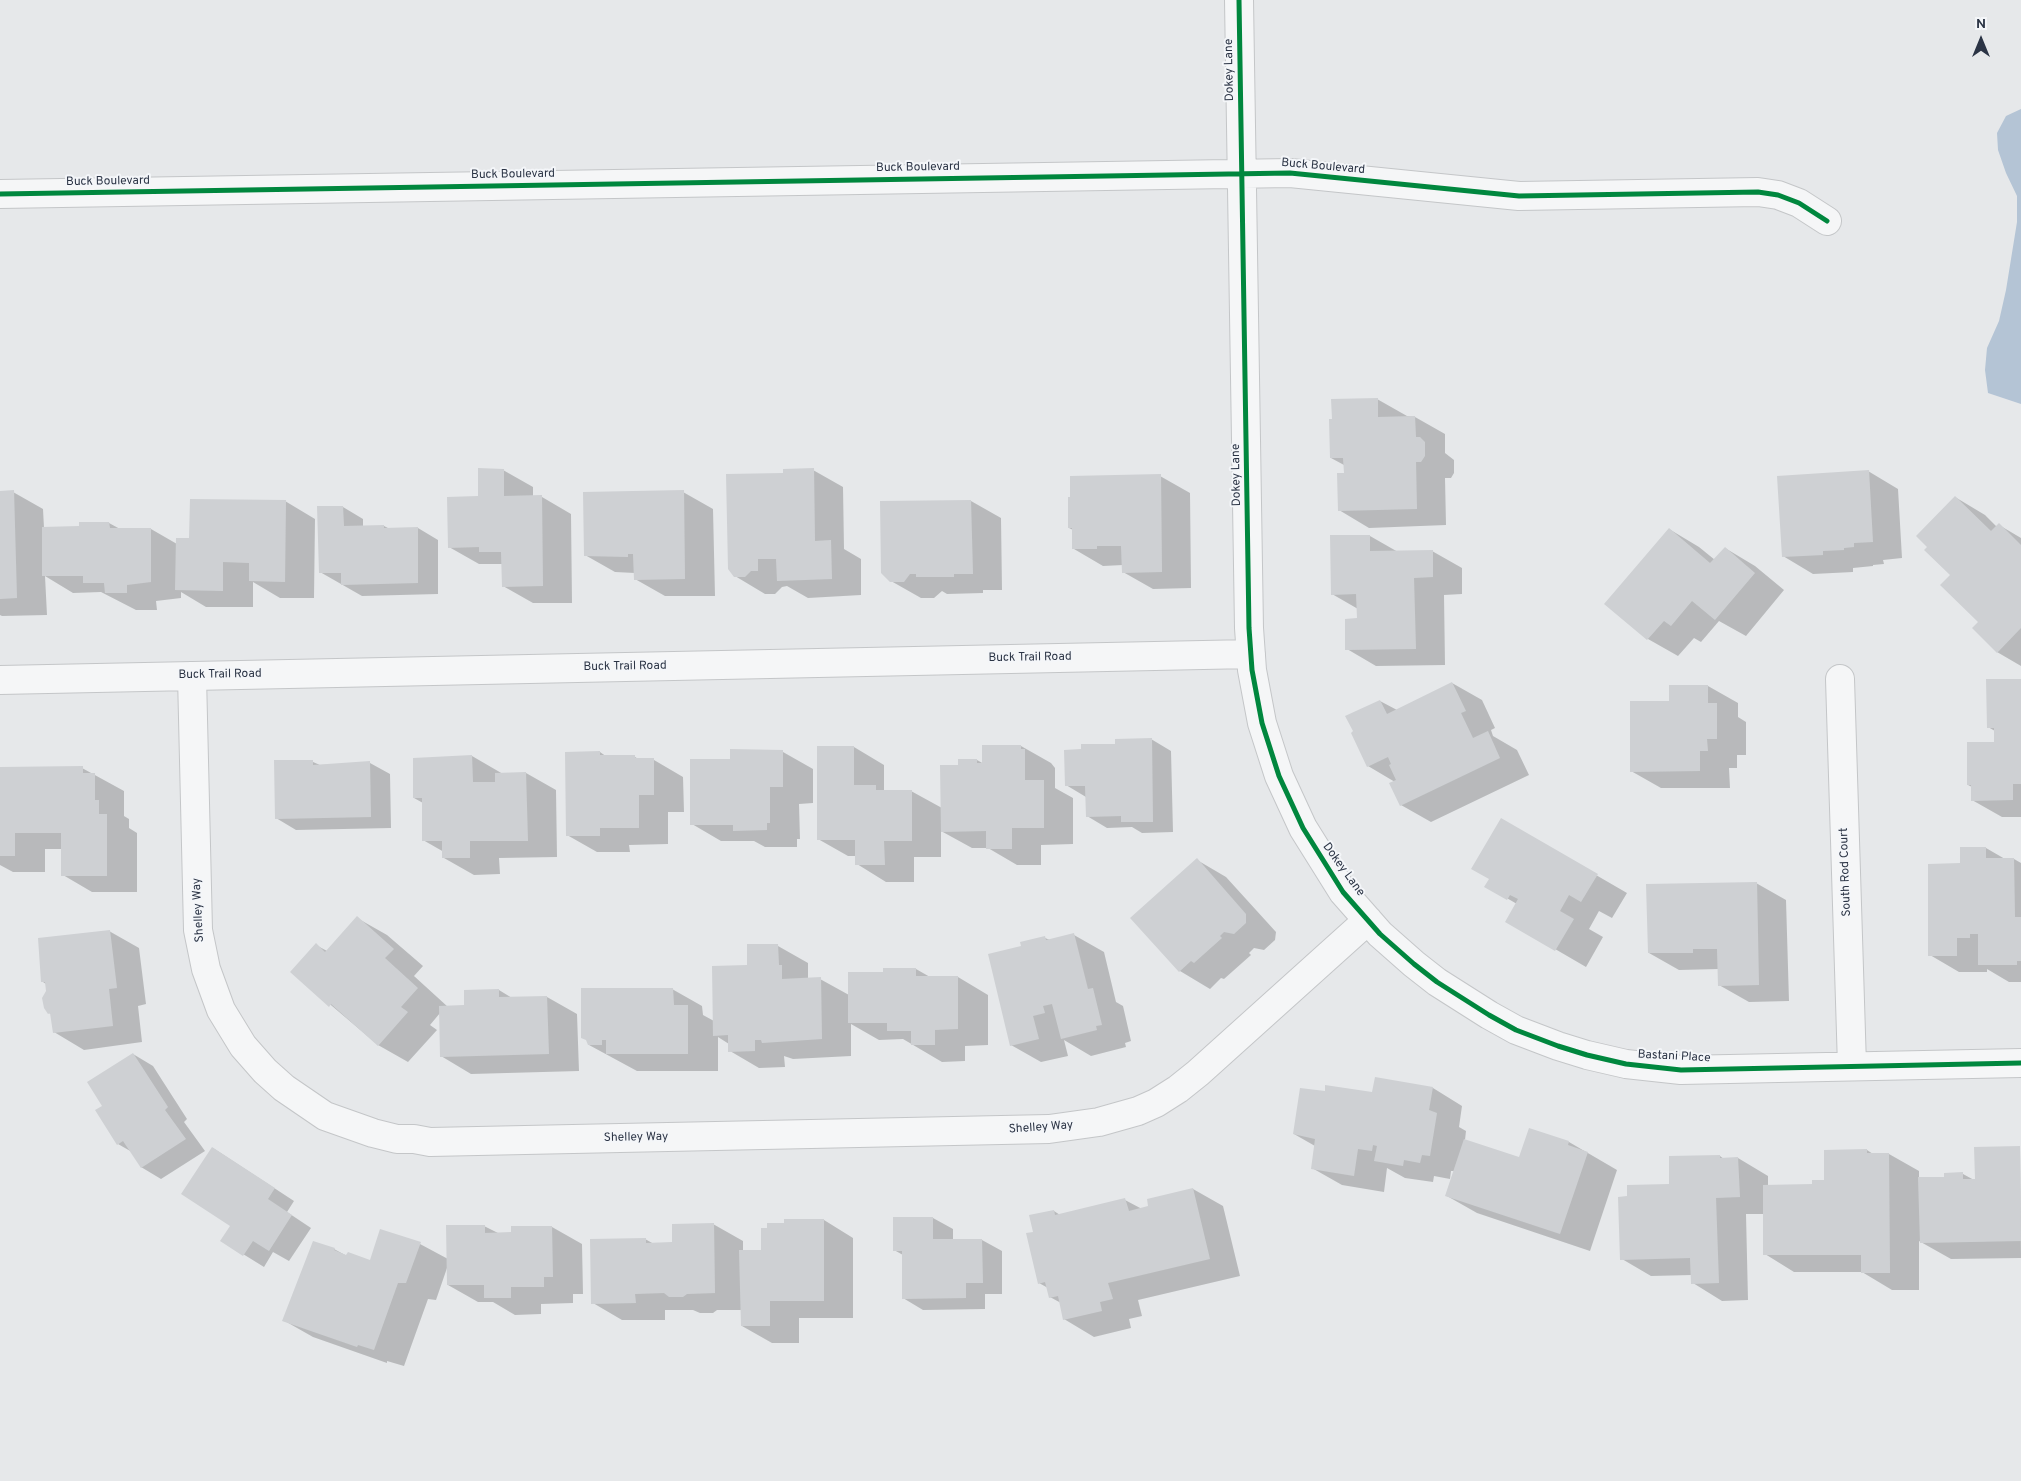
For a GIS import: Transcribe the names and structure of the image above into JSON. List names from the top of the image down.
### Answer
{
  "streets": {
    "street": [
      "Dokey Lane",
      "Buck Boulevard",
      "Buck Trail Road",
      "South Rod Court",
      "Shelley Way",
      "Bastani Place"
    ]
  },
  "crossings": [
    ["Dokey Lane", "Buck Boulevard"],
    ["Dokey Lane", "Buck Trail Road"],
    ["Dokey Lane", "Shelley Way"],
    ["Dokey Lane", "Bastani Place"],
    ["Buck Trail Road", "Shelley Way"],
    ["South Rod Court", "Bastani Place"],
    ["Shelley Way", "Bastani Place"]
  ],
  "north": "top"
}
